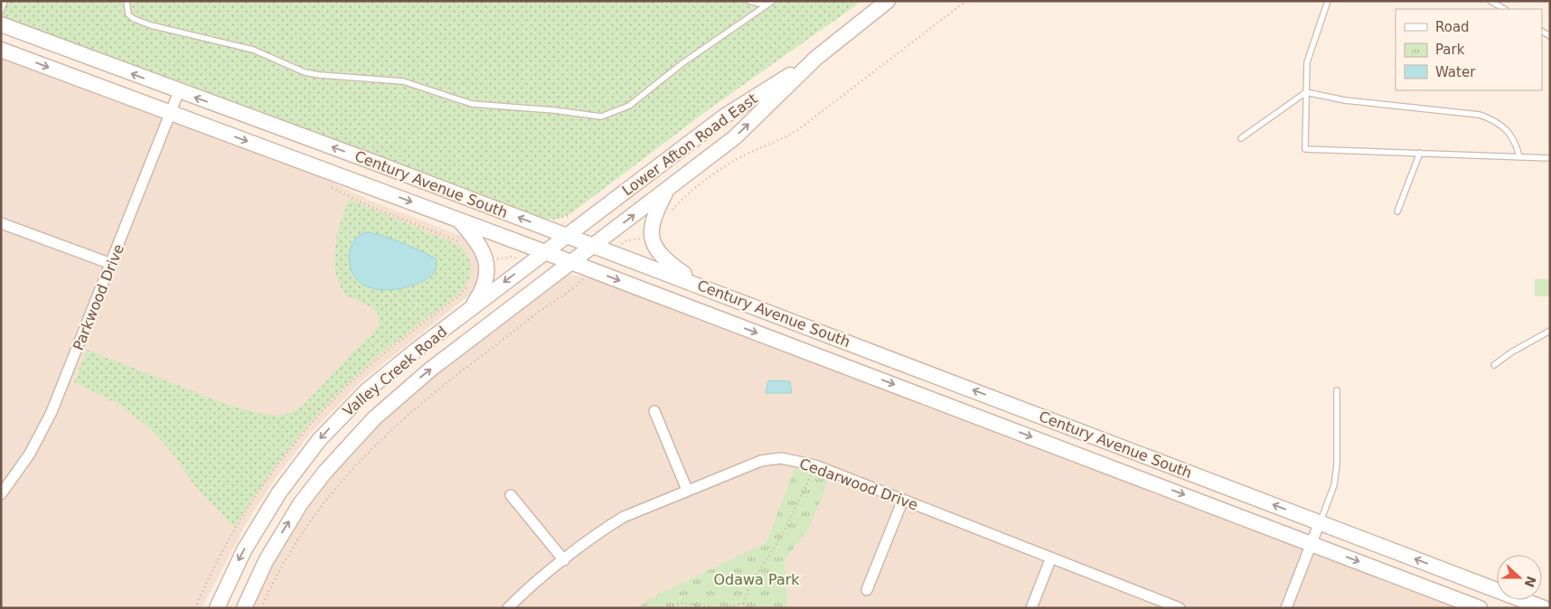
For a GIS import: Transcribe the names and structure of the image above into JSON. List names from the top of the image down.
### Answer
{
  "streets": {
    "main road": ["Lower Afton Road East", "Century Avenue South", "Valley Creek Road"],
    "street": ["Parkwood Drive", "Cedarwood Drive"]
  },
  "crossings": [
    ["Lower Afton Road East", "Century Avenue South"],
    ["Lower Afton Road East", "Valley Creek Road"],
    ["Century Avenue South", "Parkwood Drive"],
    ["Century Avenue South", "Valley Creek Road"]
  ],
  "parks": ["Odawa Park"],
  "legend": ["Road", "Park", "Water"],
  "north": "right"
}
